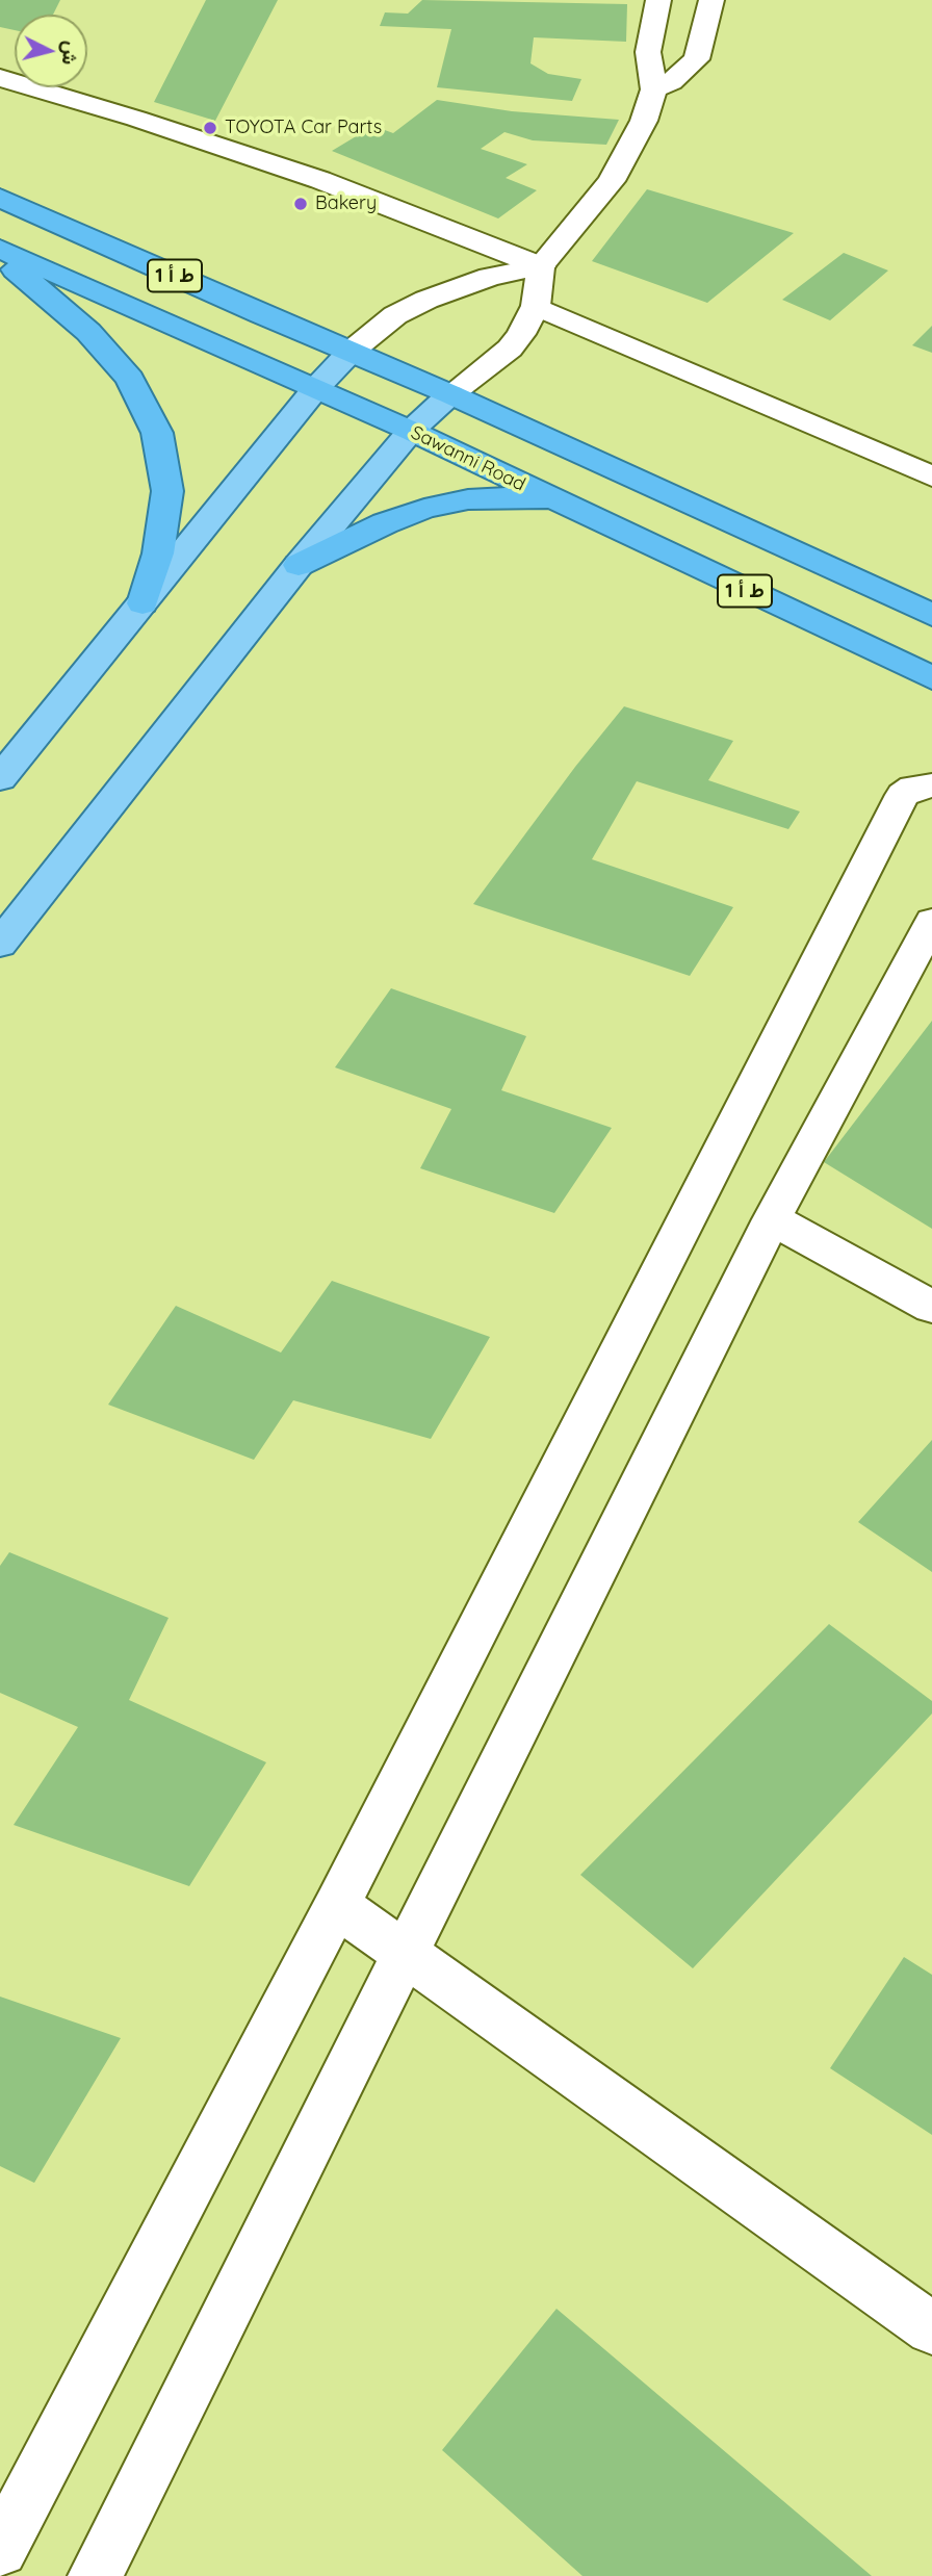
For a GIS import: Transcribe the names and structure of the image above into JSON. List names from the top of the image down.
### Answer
{
  "streets": {
    "highway": ["ط أ 1", "Sawanni Road"]
  },
  "places": ["TOYOTA Car Parts", "Bakery"],
  "north": "right"
}
